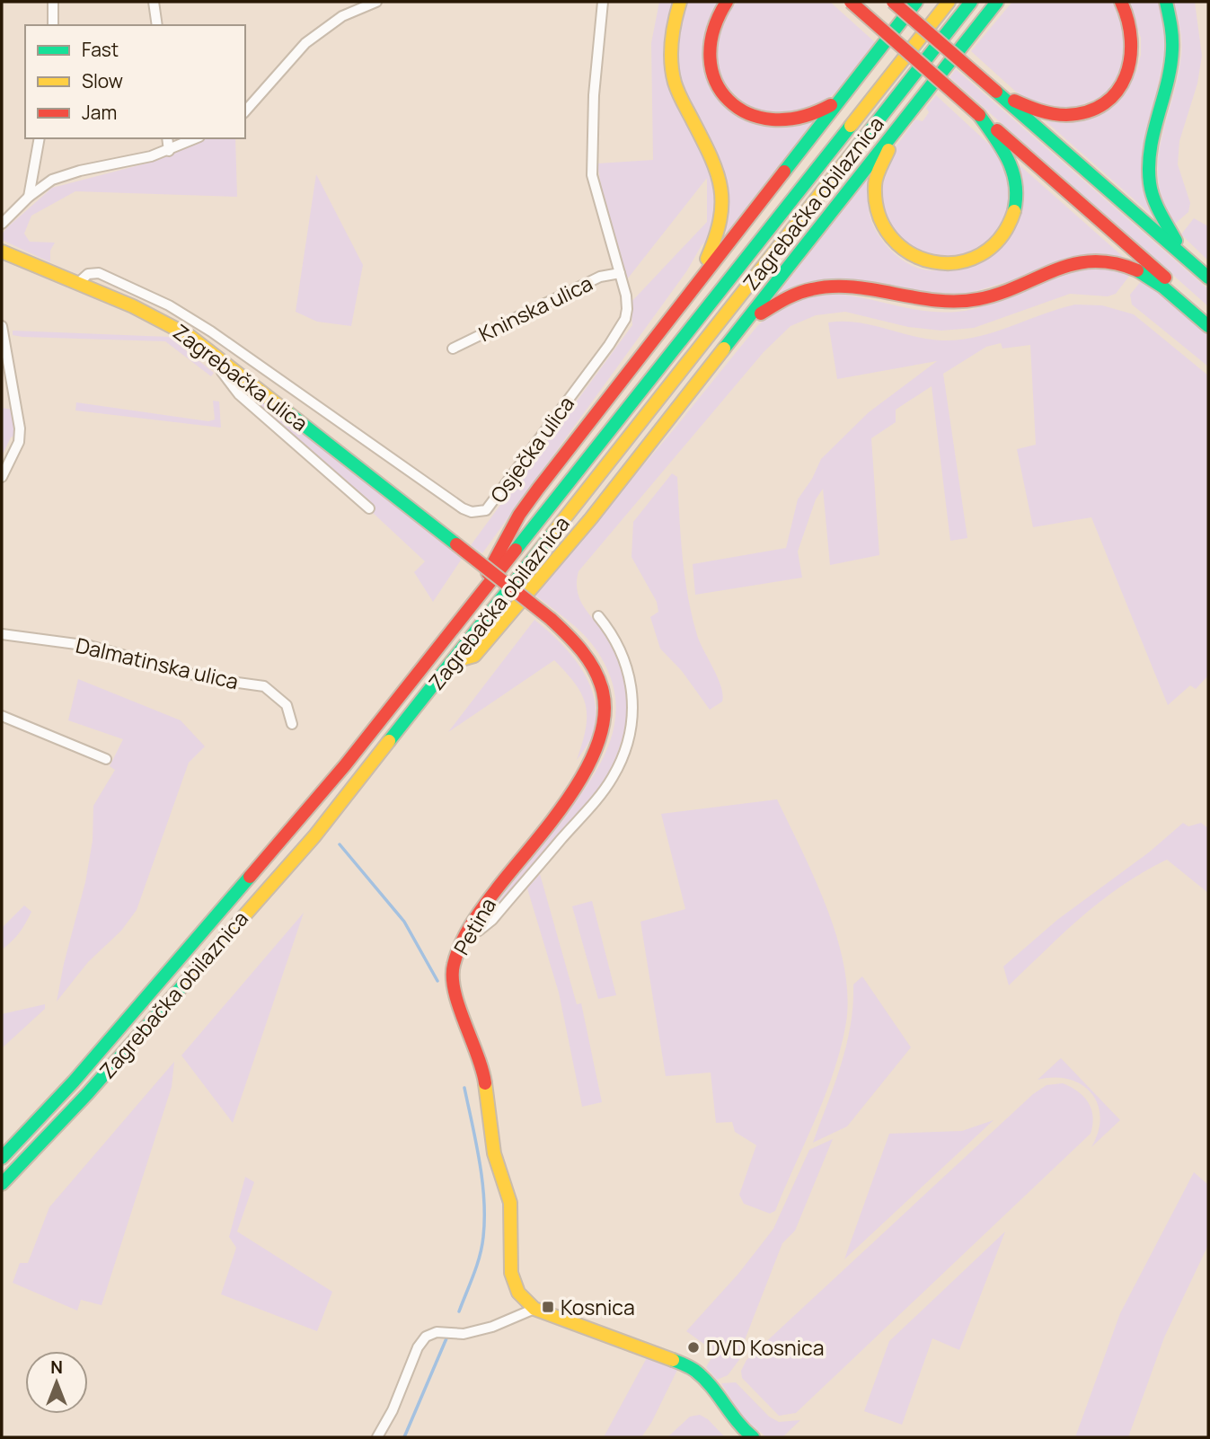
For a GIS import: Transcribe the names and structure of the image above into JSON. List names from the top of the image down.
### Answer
{
  "streets": {
    "main road": ["Zagrebačka obilaznica", "Zagrebačka ulica", "Petina"],
    "street": ["Kninska ulica", "Osječka ulica", "Dalmatinska ulica"]
  },
  "crossings": [
    ["Kninska ulica", "Osječka ulica"],
    ["Zagrebačka ulica", "Osječka ulica"],
    ["Zagrebačka ulica", "Petina"]
  ],
  "places": {
    "transit": ["Kosnica"],
    "other": ["DVD Kosnica"]
  },
  "legend": ["Fast", "Slow", "Jam"],
  "north": "top"
}
